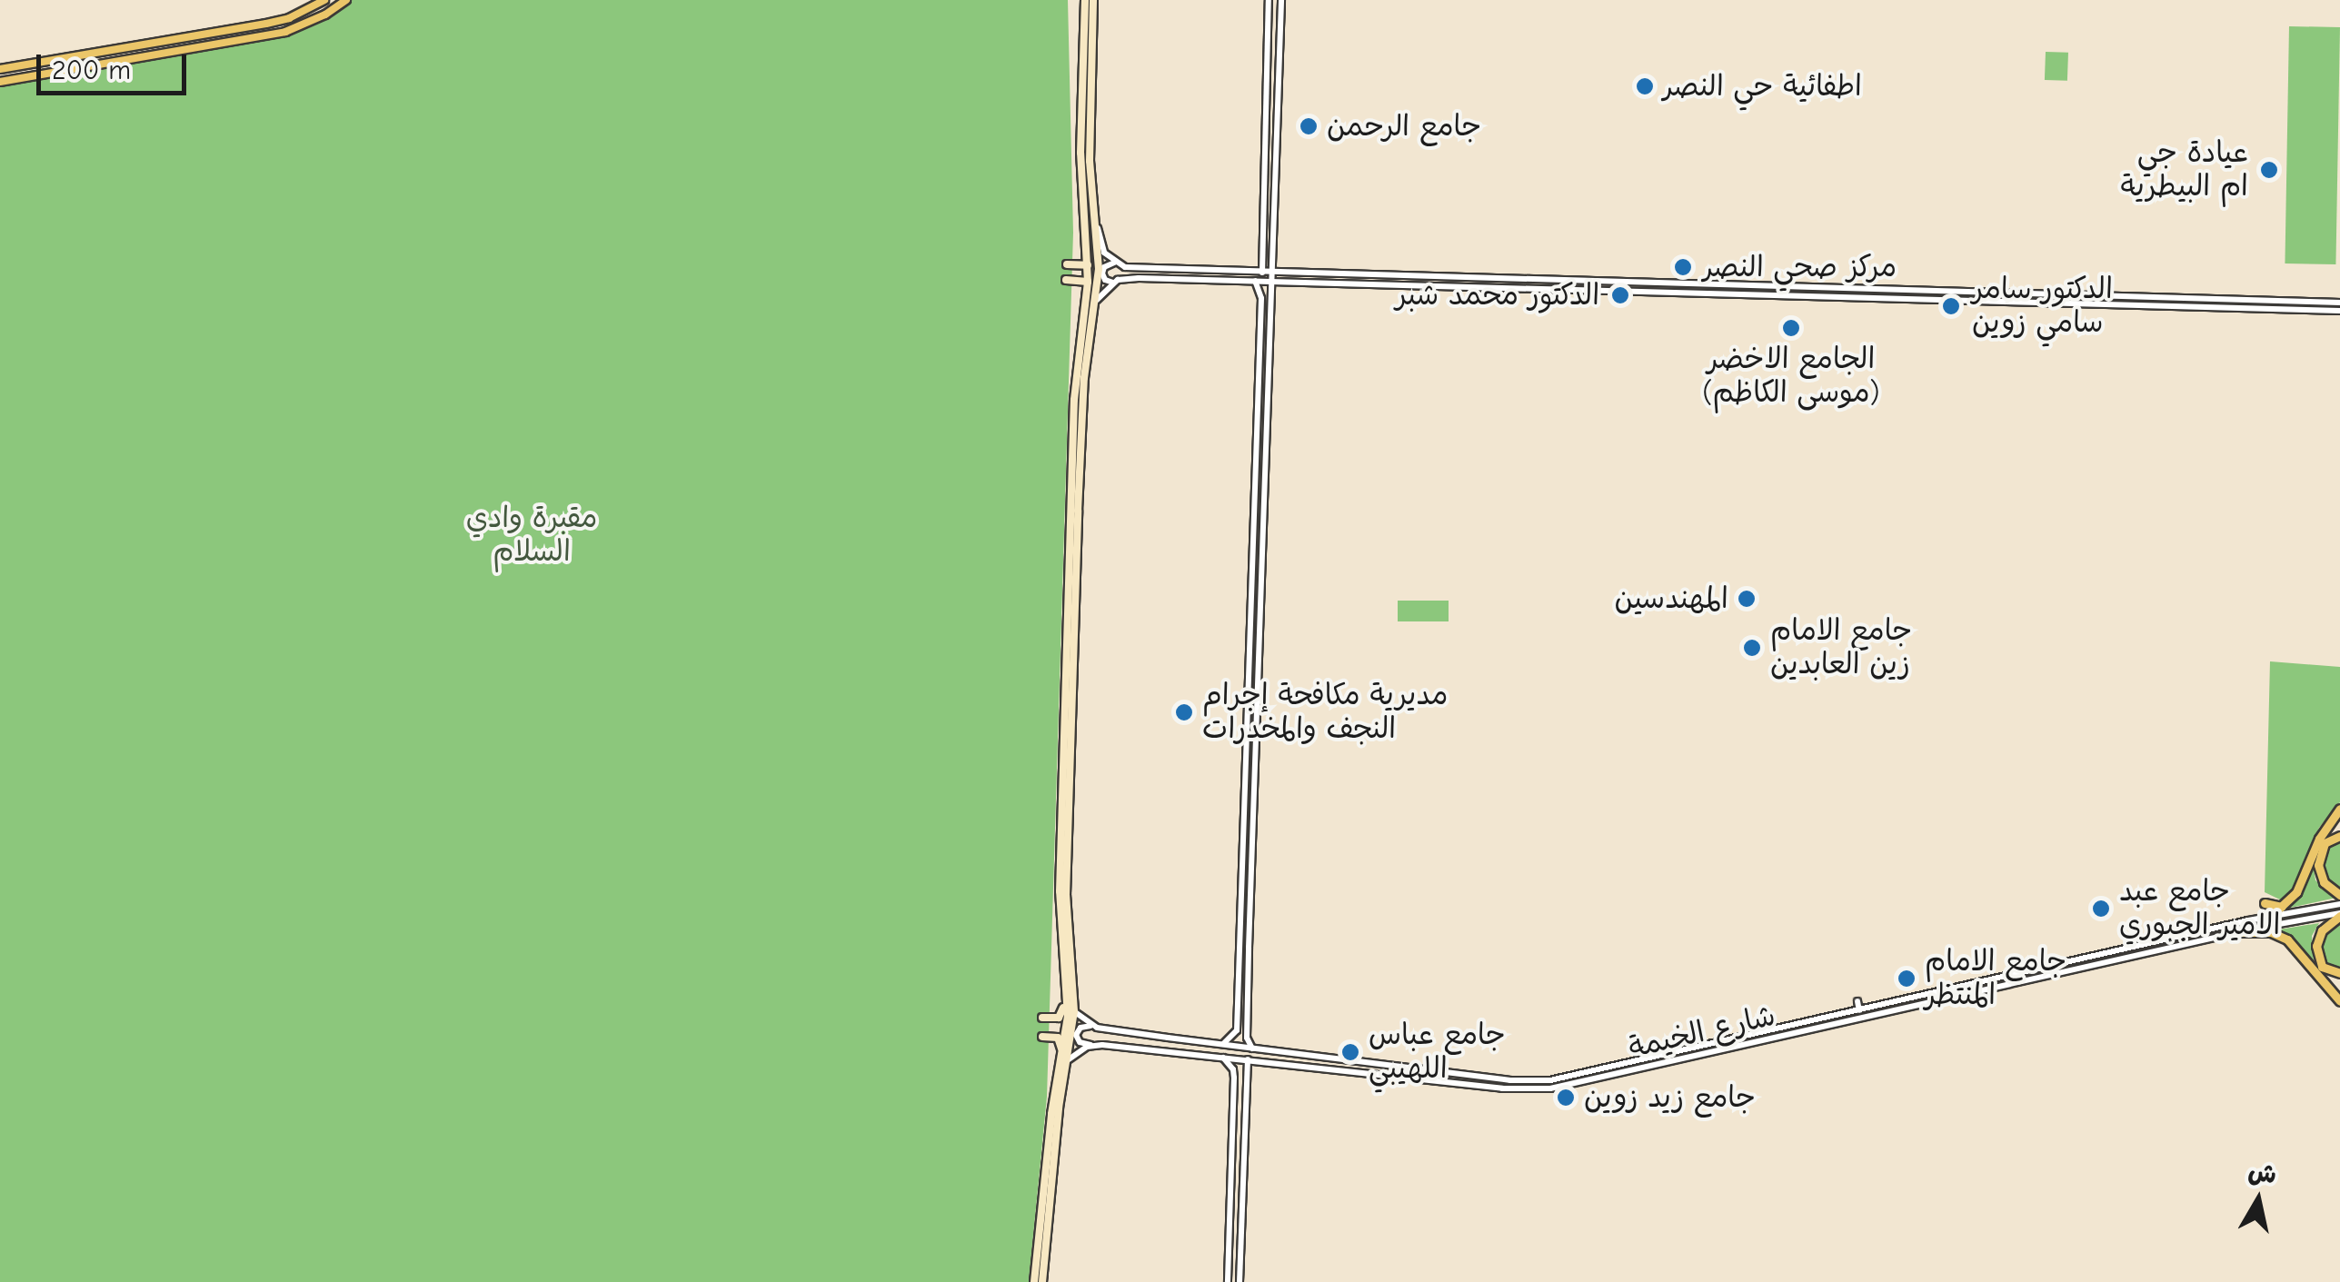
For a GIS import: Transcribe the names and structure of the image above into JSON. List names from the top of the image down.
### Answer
{
  "streets": {
    "street": ["شارع الخيمة"]
  },
  "parks": ["مقبرة وادي السلام"],
  "places": [
    "اطفائية حي النصر",
    "جامع الرحمن",
    "عيادة جي ام البيطرية",
    "مركز صحي النصر",
    "الدكتور محمد شبر",
    "الدكتور سامر سامي زوين",
    "الجامع الاخضر (موسى الكاظم)",
    "المهندسين",
    "جامع الامام زين العابدين",
    "مديرية مكافحة إجرام النجف والمخدرات",
    "جامع عبد الامير الجبوري",
    "جامع الامام المنتظر",
    "جامع عباس اللهيبي",
    "جامع زيد زوين"
  ],
  "scale_bar": "200 m",
  "north": "top"
}
